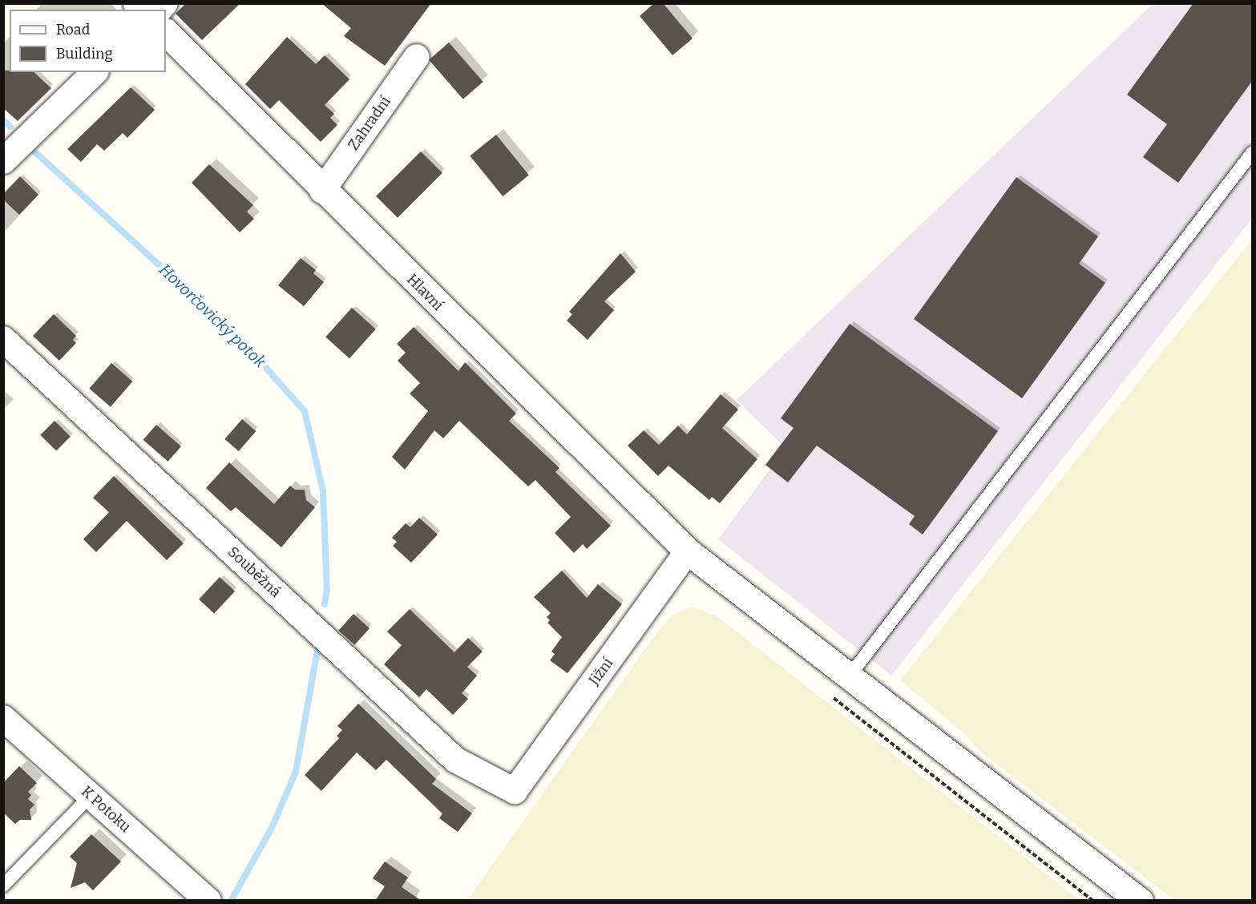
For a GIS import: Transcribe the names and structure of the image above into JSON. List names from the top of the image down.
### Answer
{
  "streets": {
    "street": [
      "Zahradní",
      "Hlavní",
      "Souběžná",
      "Jižní",
      "K Potoku"
    ]
  },
  "crossings": [
    ["Zahradní", "Hlavní"],
    ["Hlavní", "Jižní"],
    ["Souběžná", "Jižní"]
  ],
  "water": ["Hovorčovický potok"],
  "legend": ["Road", "Building"]
}
